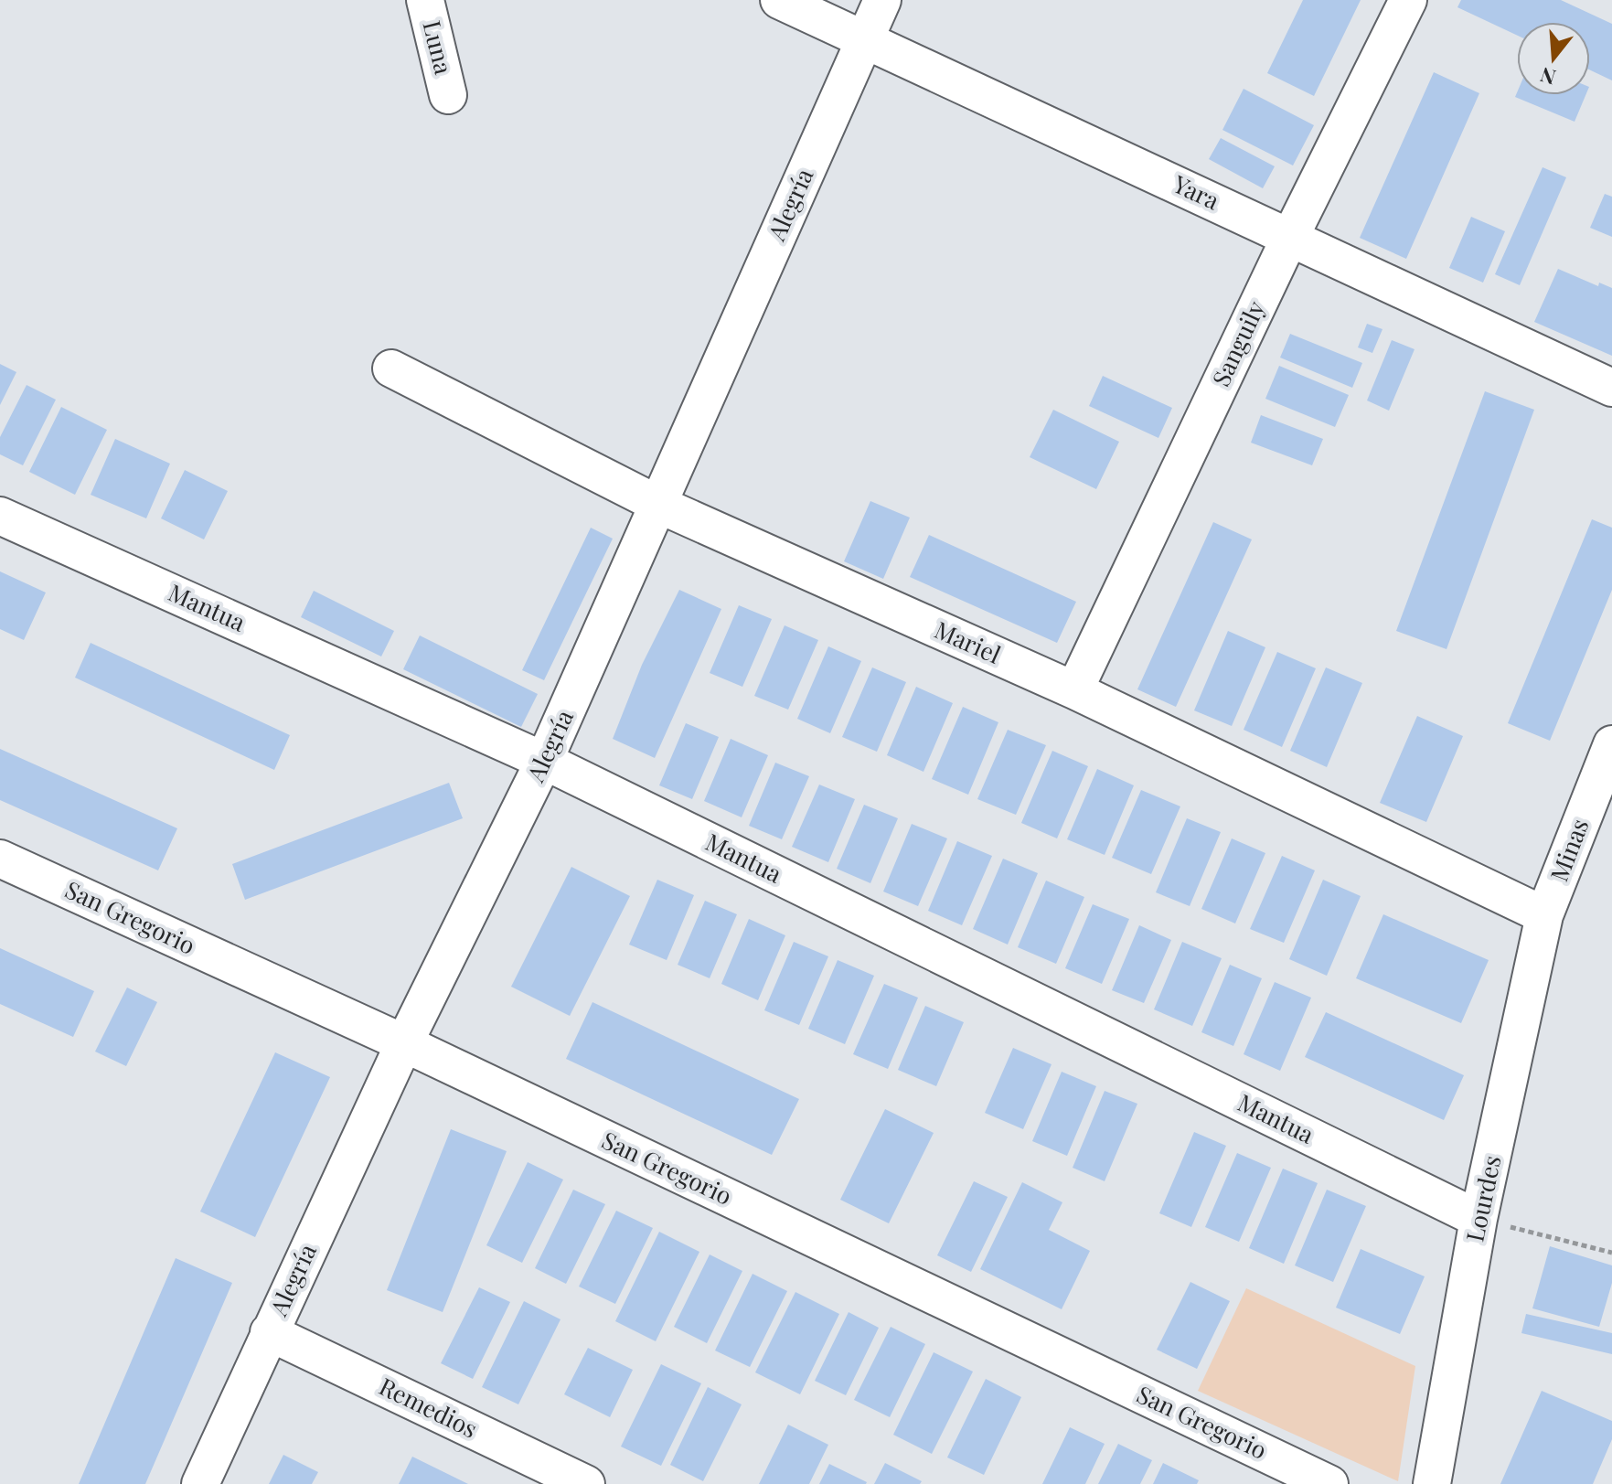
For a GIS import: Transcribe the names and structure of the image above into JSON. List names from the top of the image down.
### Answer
{
  "streets": {
    "street": [
      "Luna",
      "Yara",
      "Alegría",
      "Sanguily",
      "Mantua",
      "Mariel",
      "Minas",
      "San Gregorio",
      "Lourdes",
      "Remedios"
    ]
  },
  "crossings": [
    ["Yara", "Alegría"],
    ["Yara", "Sanguily"],
    ["Alegría", "Mantua"],
    ["Alegría", "Mariel"],
    ["Alegría", "San Gregorio"],
    ["Alegría", "Remedios"],
    ["Sanguily", "Mariel"],
    ["Mantua", "Lourdes"],
    ["Mariel", "Minas"],
    ["Mariel", "Lourdes"],
    ["Minas", "Lourdes"]
  ],
  "north": "bottom"
}
